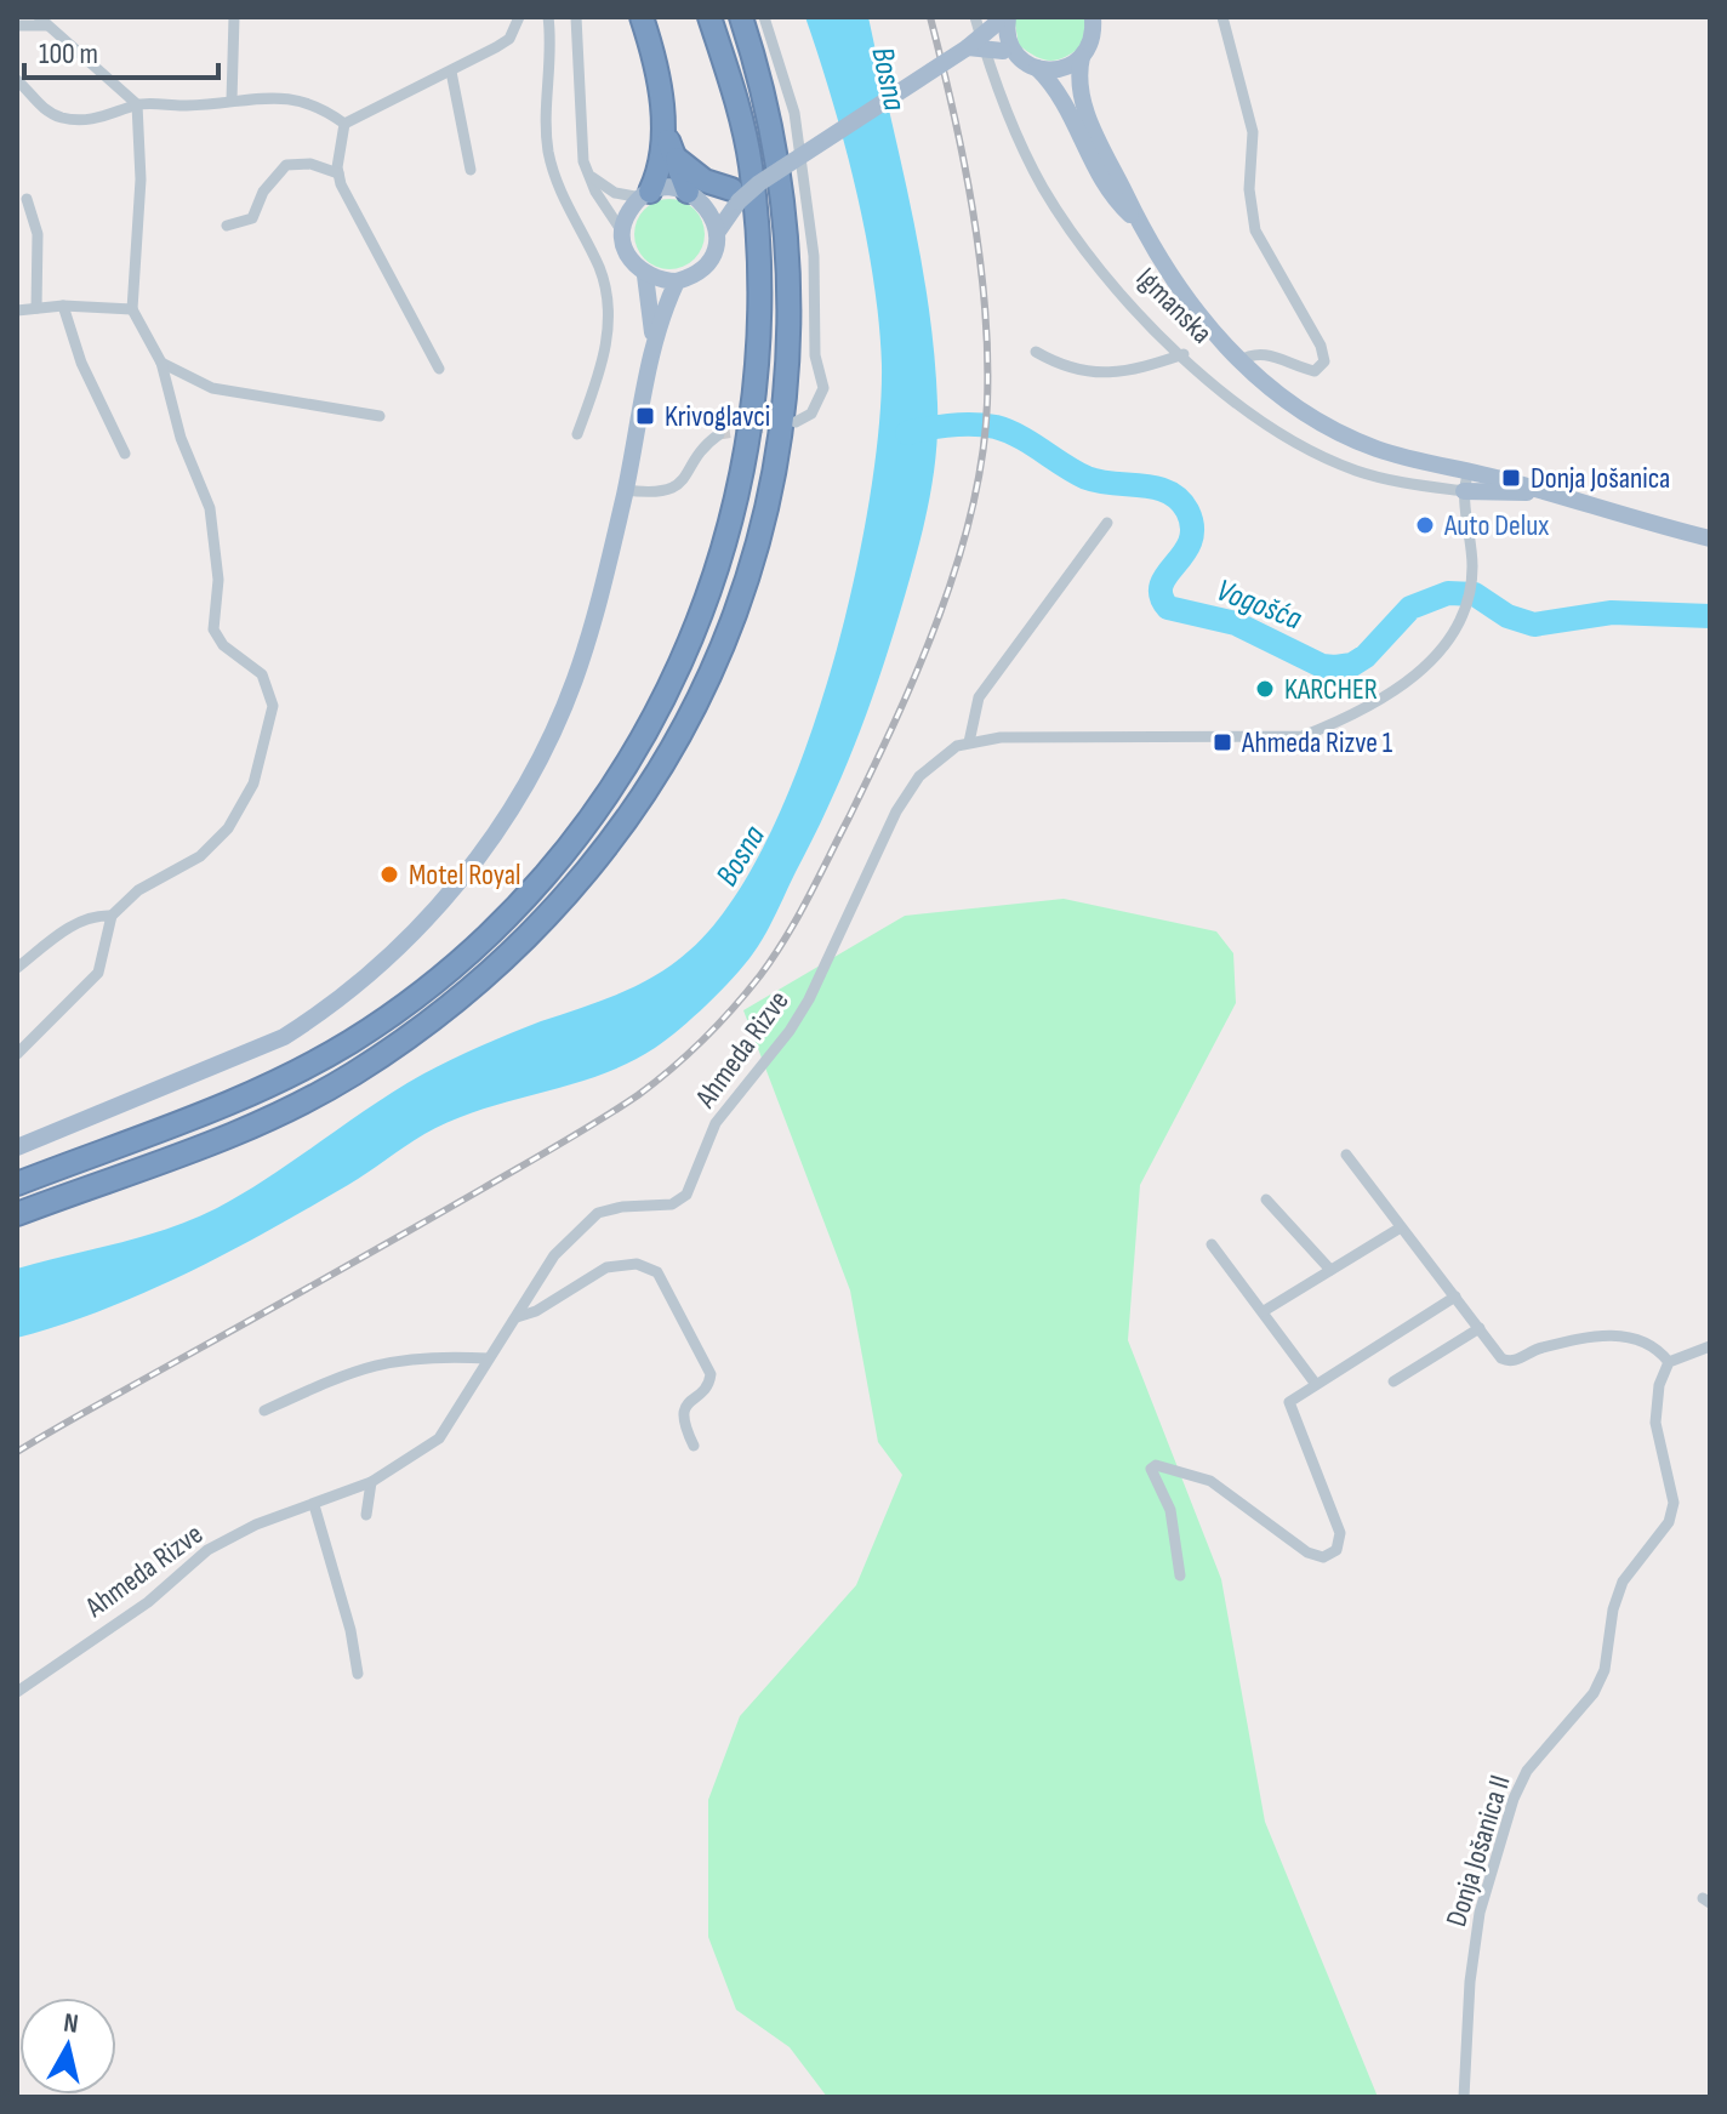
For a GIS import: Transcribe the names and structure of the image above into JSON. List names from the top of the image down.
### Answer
{
  "streets": {
    "street": ["Igmanska", "Ahmeda Rizve", "Donja Jošanica II"]
  },
  "crossings": [
    ["Igmanska", "Ahmeda Rizve"]
  ],
  "water": ["Bosna", "Vogošća"],
  "places": {
    "transit": ["Krivoglavci", "Donja Jošanica", "Ahmeda Rizve 1"],
    "other": ["Auto Delux", "KARCHER", "Motel Royal"]
  },
  "scale_bar": "100 m",
  "north": "top"
}
